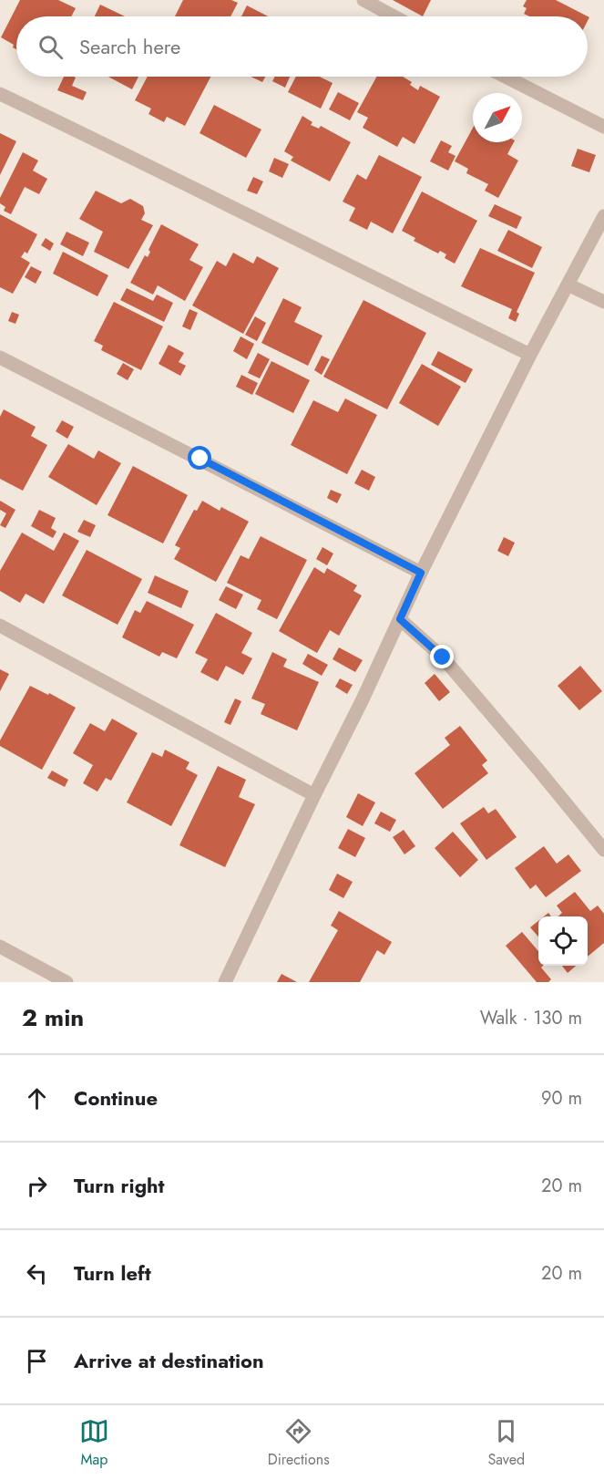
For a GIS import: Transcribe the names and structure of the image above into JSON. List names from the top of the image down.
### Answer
{
  "north": "top right",
  "page": {
    "search": "Search here",
    "heading": ["2 min", "Walk · 130 m"],
    "list": [
      ["Continue", "90 m"],
      ["Turn right", "20 m"],
      ["Turn left", "20 m"],
      "Arrive at destination"
    ],
    "nav": ["Map", "Directions", "Saved"]
  }
}
